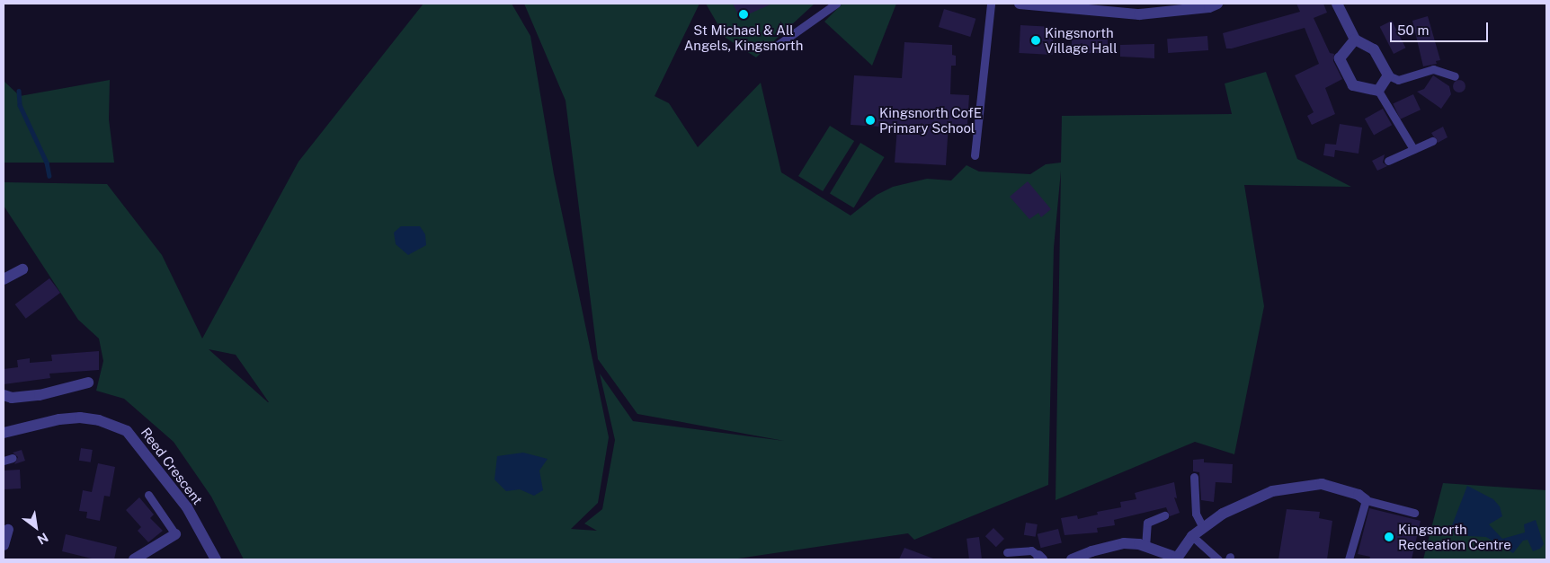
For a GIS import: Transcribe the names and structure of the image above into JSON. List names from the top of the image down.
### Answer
{
  "streets": {
    "street": ["Reed Crescent"]
  },
  "places": [
    "St Michael & All Angels, Kingsnorth",
    "Kingsnorth Village Hall",
    "Kingsnorth CofE Primary School",
    "Kingsnorth Recteation Centre"
  ],
  "scale_bar": "50 m",
  "north": "bottom right"
}
